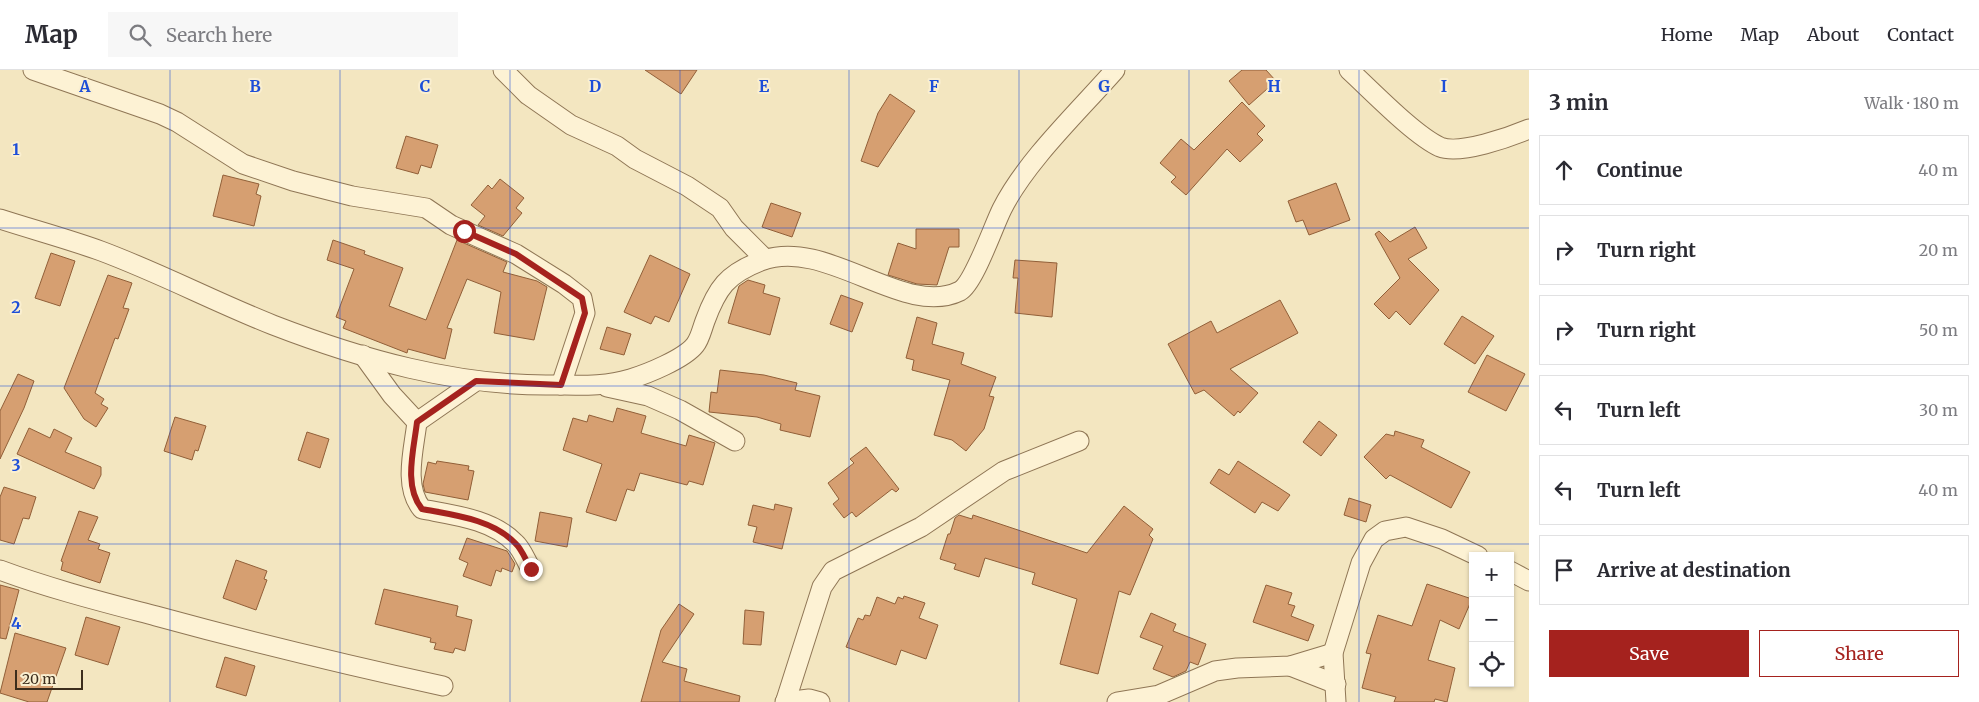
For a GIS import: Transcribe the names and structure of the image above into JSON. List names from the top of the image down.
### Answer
{
  "scale_bar": "20 m",
  "page": {
    "header": "Map",
    "search": "Search here",
    "nav": [
      "Home",
      "Map",
      "About",
      "Contact"
    ],
    "heading": ["3 min", "Walk · 180 m"],
    "list": [
      ["Continue", "40 m"],
      ["Turn right", "20 m"],
      ["Turn right", "50 m"],
      ["Turn left", "30 m"],
      ["Turn left", "40 m"],
      "Arrive at destination"
    ],
    "map_buttons": ["+", "−"],
    "buttons": ["Save", "Share"],
    "scale": "20 m"
  },
  "grid": {
    "columns": [
      "A",
      "B",
      "C",
      "D",
      "E",
      "F",
      "G",
      "H",
      "I"
    ],
    "rows": [
      "1",
      "2",
      "3",
      "4"
    ]
  }
}
